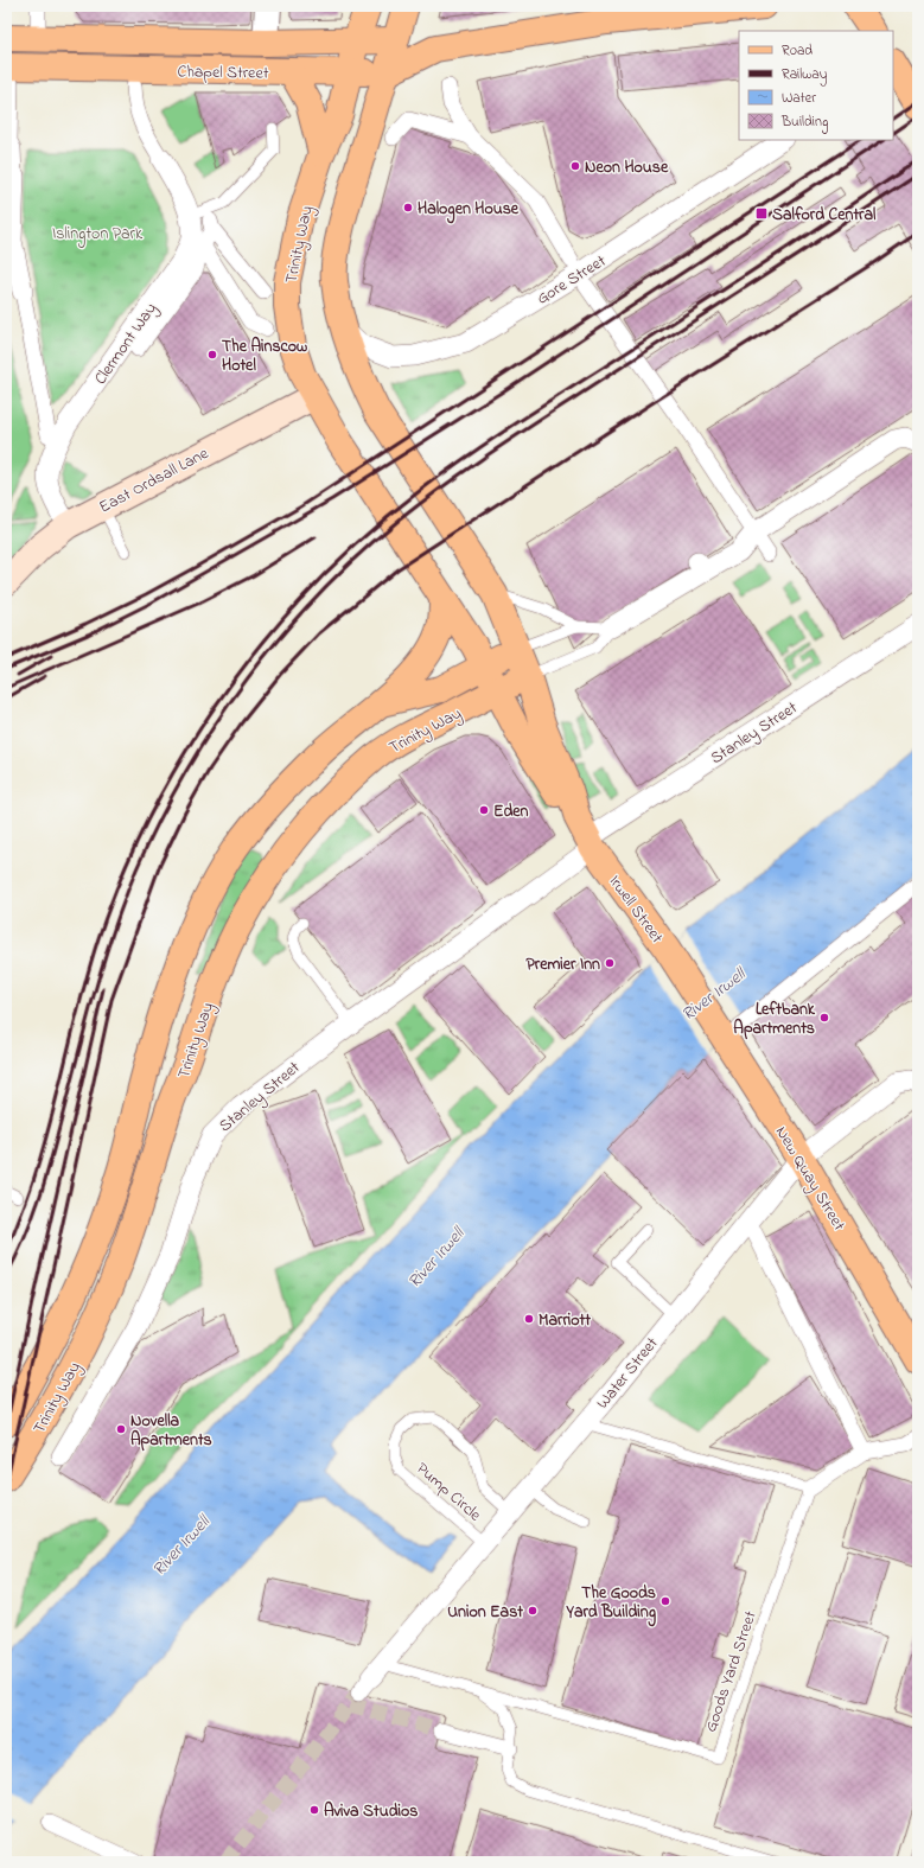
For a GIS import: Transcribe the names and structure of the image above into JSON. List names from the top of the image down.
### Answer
{
  "streets": {
    "main road": [
      "Chapel Street",
      "Trinity Way",
      "East Ordsall Lane",
      "Irwell Street",
      "New Quay Street"
    ],
    "street": [
      "Gore Street",
      "Clermont Way",
      "Stanley Street",
      "Water Street"
    ],
    "lane": ["Pump Circle", "Goods Yard Street"]
  },
  "crossings": [
    ["Chapel Street", "Trinity Way"],
    ["Trinity Way", "East Ordsall Lane"],
    ["Trinity Way", "Irwell Street"],
    ["Clermont Way", "East Ordsall Lane"],
    ["Stanley Street", "Irwell Street"],
    ["Irwell Street", "New Quay Street"],
    ["New Quay Street", "Water Street"],
    ["Water Street", "Pump Circle"],
    ["Water Street", "Goods Yard Street"]
  ],
  "water": ["River Irwell"],
  "parks": ["Islington Park"],
  "places": {
    "other": [
      "Neon House",
      "Halogen House",
      "The Ainscow Hotel",
      "Eden",
      "Premier Inn",
      "Leftbank Apartments",
      "Marriott",
      "Novella Apartments",
      "The Goods Yard Building",
      "Union East",
      "Aviva Studios"
    ],
    "transit": ["Salford Central"]
  },
  "legend": [
    "Road",
    "Railway",
    "Water",
    "Building"
  ]
}
